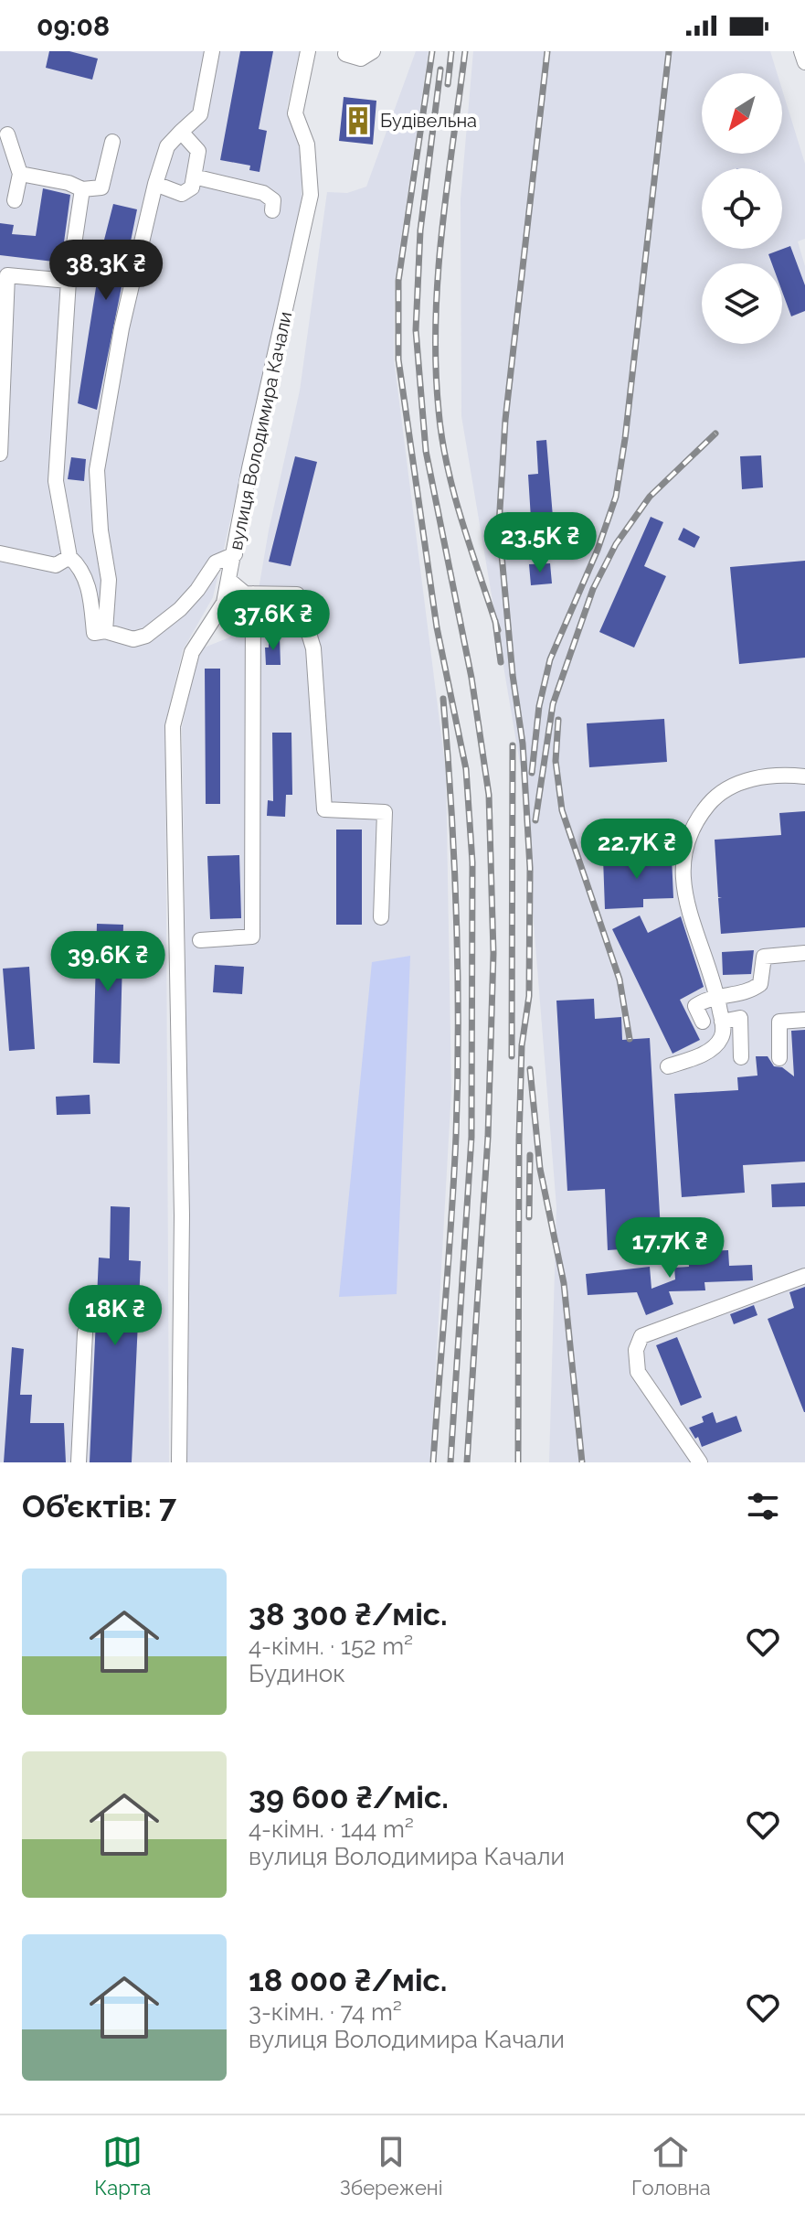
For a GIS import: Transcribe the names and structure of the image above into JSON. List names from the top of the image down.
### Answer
{
  "streets": {
    "street": ["вулиця Володимира Качали"]
  },
  "places": {
    "building": ["Будівельна"]
  },
  "north": "bottom left",
  "page": {
    "status": "09:08",
    "price": [
      "38.3K ₴",
      "23.5K ₴",
      "37.6K ₴",
      "22.7K ₴",
      "39.6K ₴",
      "17.7K ₴",
      "18K ₴"
    ],
    "heading": "Об’єктів: 7",
    "list": [
      {
        "name": "38 300 ₴/міс.",
        "note": "4-кімн. · 152 m² · Будинок"
      },
      {
        "name": "39 600 ₴/міс.",
        "note": "4-кімн. · 144 m² · вулиця Володимира Качали"
      },
      {
        "name": "18 000 ₴/міс.",
        "note": "3-кімн. · 74 m² · вулиця Володимира Качали"
      }
    ],
    "tabs": ["Карта", "Збережені", "Головна"]
  }
}
